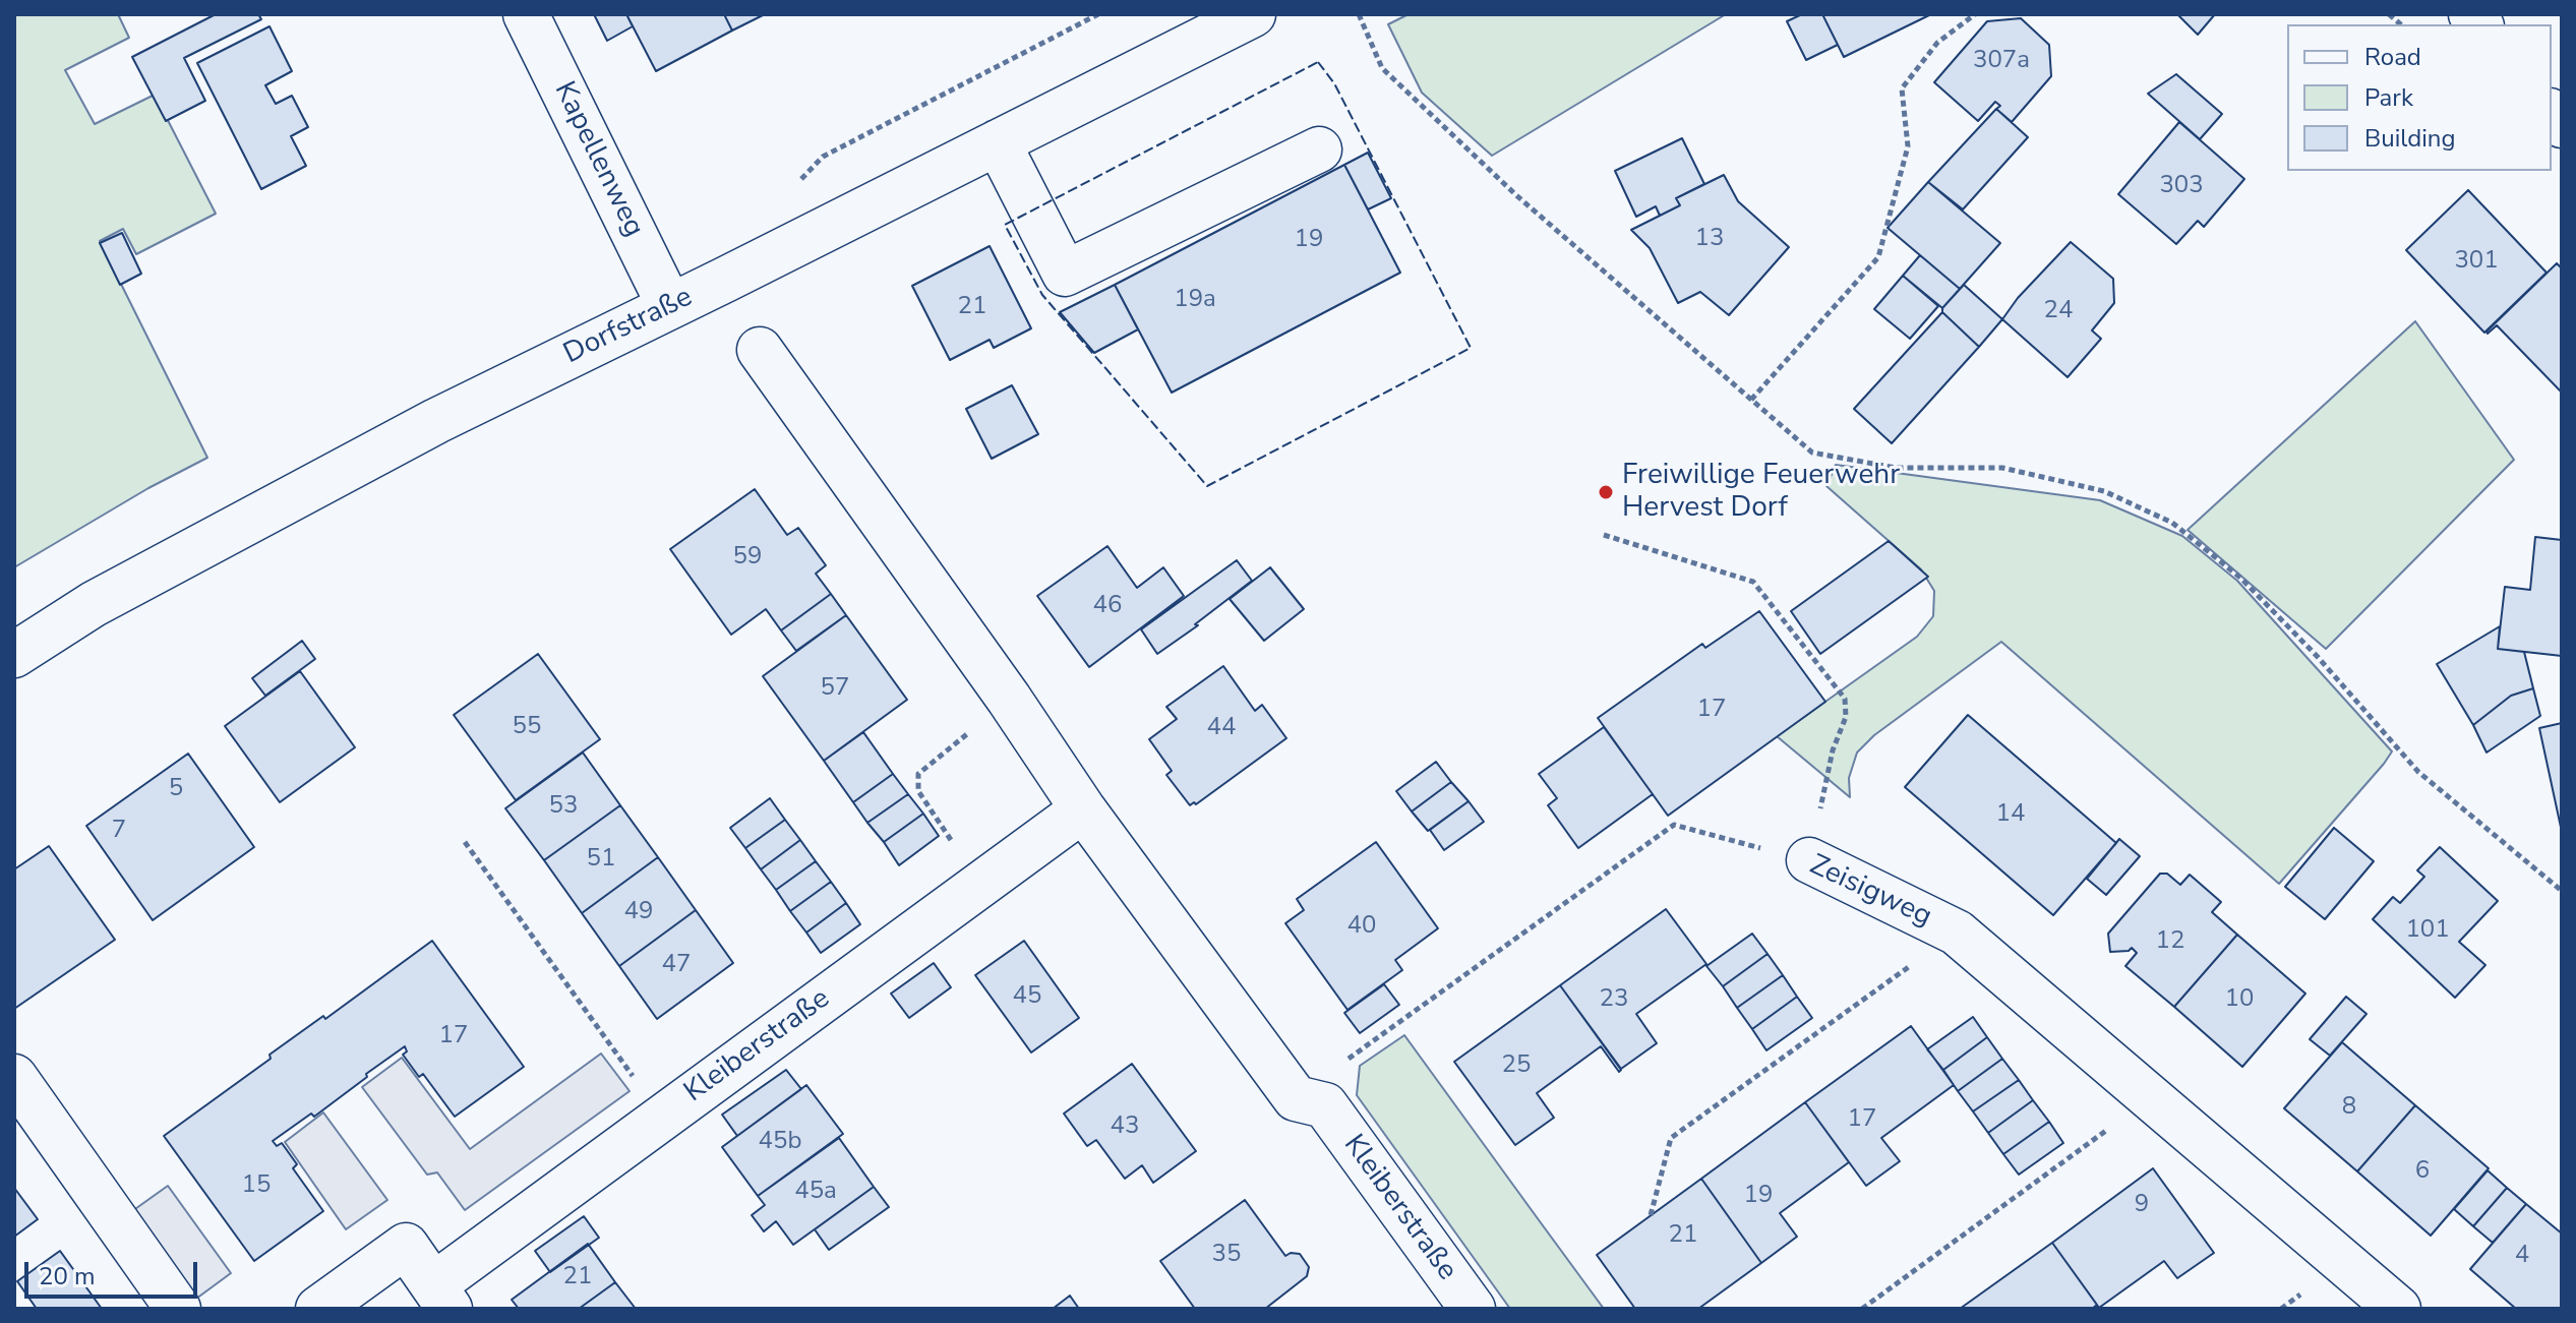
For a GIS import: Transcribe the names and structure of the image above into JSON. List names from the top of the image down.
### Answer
{
  "streets": {
    "street": [
      "Kapellenweg",
      "Dorfstraße",
      "Zeisigweg",
      "Kleiberstraße"
    ]
  },
  "crossings": [
    ["Kapellenweg", "Dorfstraße"],
    ["Zeisigweg", "Kleiberstraße"]
  ],
  "places": ["Freiwillige Feuerwehr Hervest Dorf"],
  "house_numbers": [
    "307a",
    "303",
    "13",
    "19",
    "301",
    "19a",
    "21",
    "24",
    "59",
    "46",
    "57",
    "17",
    "55",
    "44",
    "5",
    "53",
    "14",
    "7",
    "51",
    "49",
    "40",
    "101",
    "12",
    "47",
    "45",
    "23",
    "10",
    "17",
    "25",
    "8",
    "17",
    "43",
    "45b",
    "6",
    "15",
    "45a",
    "19",
    "9",
    "21",
    "35",
    "4",
    "21"
  ],
  "legend": ["Road", "Park", "Building"],
  "scale_bar": "20 m"
}
